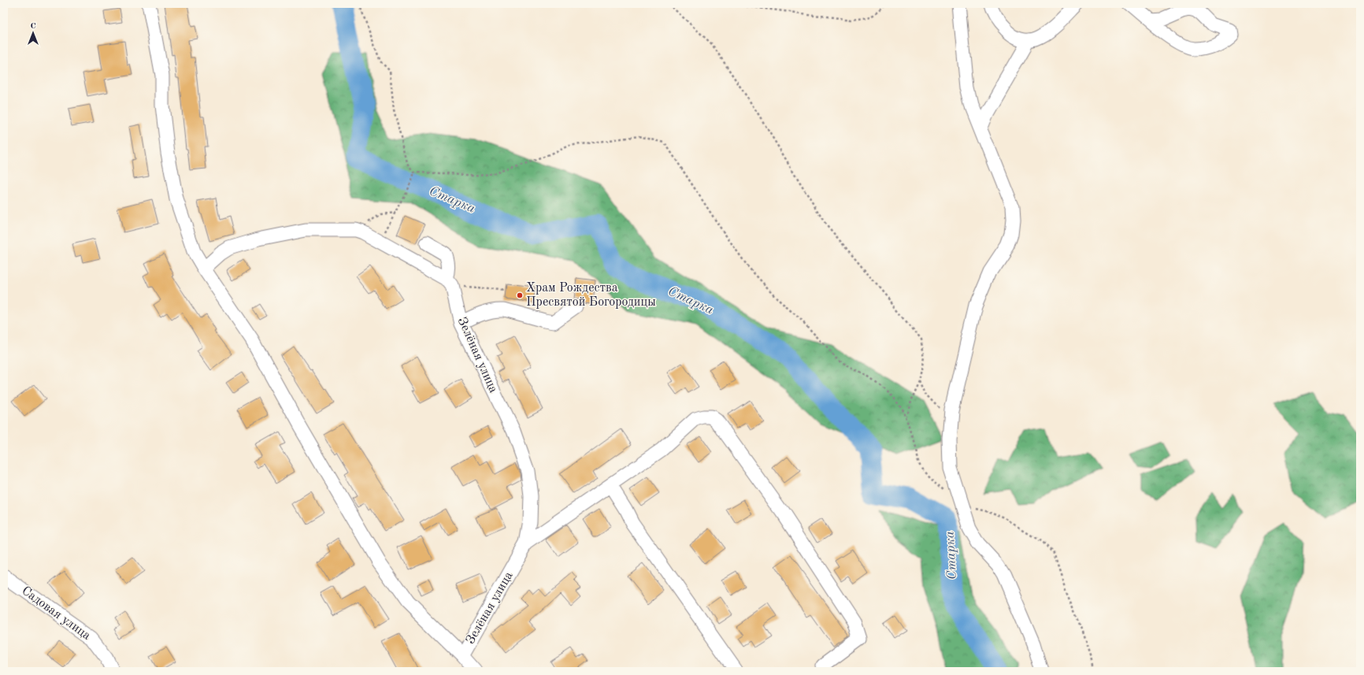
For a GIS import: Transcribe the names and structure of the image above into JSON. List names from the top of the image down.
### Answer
{
  "streets": {
    "street": ["Зелёная улица", "Садовая улица"]
  },
  "water": ["Старка"],
  "places": ["Храм Рождества Пресвятой Богородицы"],
  "north": "top"
}
